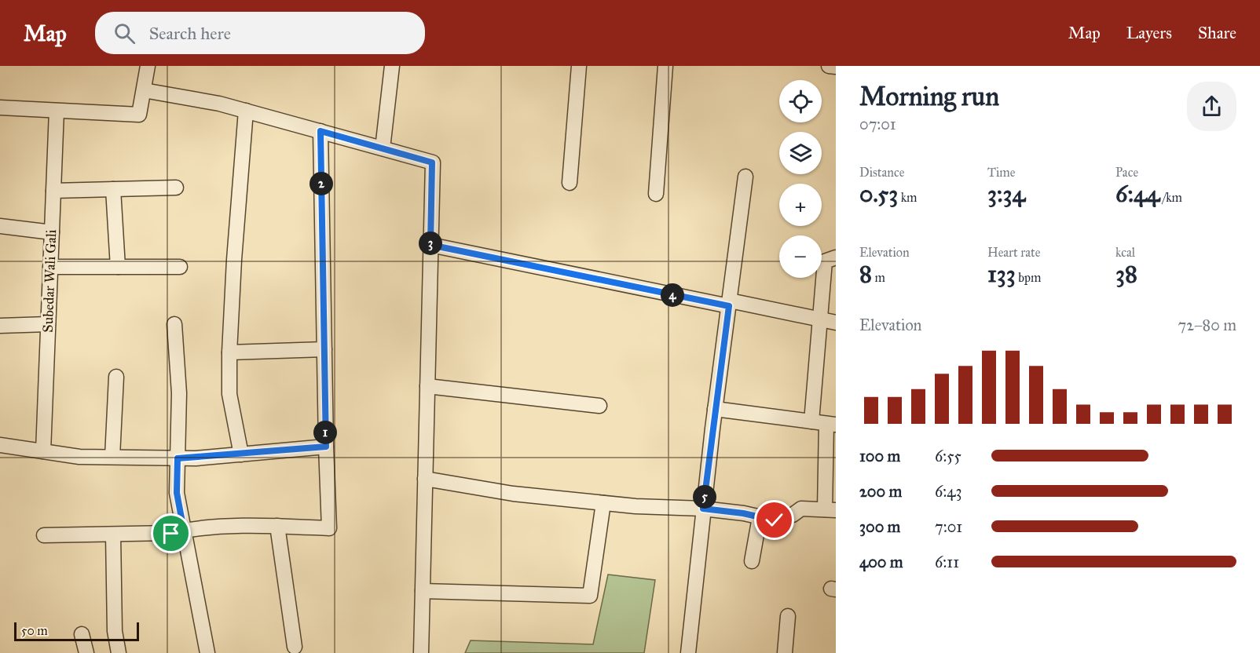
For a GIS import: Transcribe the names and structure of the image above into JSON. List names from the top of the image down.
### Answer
{
  "streets": {
    "street": ["Subedar Wali Gali"]
  },
  "scale_bar": "50 m",
  "page": {
    "header": "Map",
    "search": "Search here",
    "nav": ["Map", "Layers", "Share"],
    "heading": ["Morning run", "07:01"],
    "map_buttons": ["+", "−"],
    "stats": [
      ["Distance", "0.53 km"],
      ["Time", "3:34"],
      ["Pace", "6:44 /km"],
      ["Elevation", "8 m"],
      ["Heart rate", "133 bpm"],
      ["kcal", "38"]
    ],
    "pins": [
      "2",
      "3",
      "4",
      "1",
      "5"
    ],
    "chart": ["Elevation", "72–80 m"],
    "list": [
      {
        "name": "100 m",
        "note": "6:55"
      },
      {
        "name": "200 m",
        "note": "6:43"
      },
      {
        "name": "300 m",
        "note": "7:01"
      },
      {
        "name": "400 m",
        "note": "6:11"
      }
    ],
    "scale": "50 m"
  }
}
